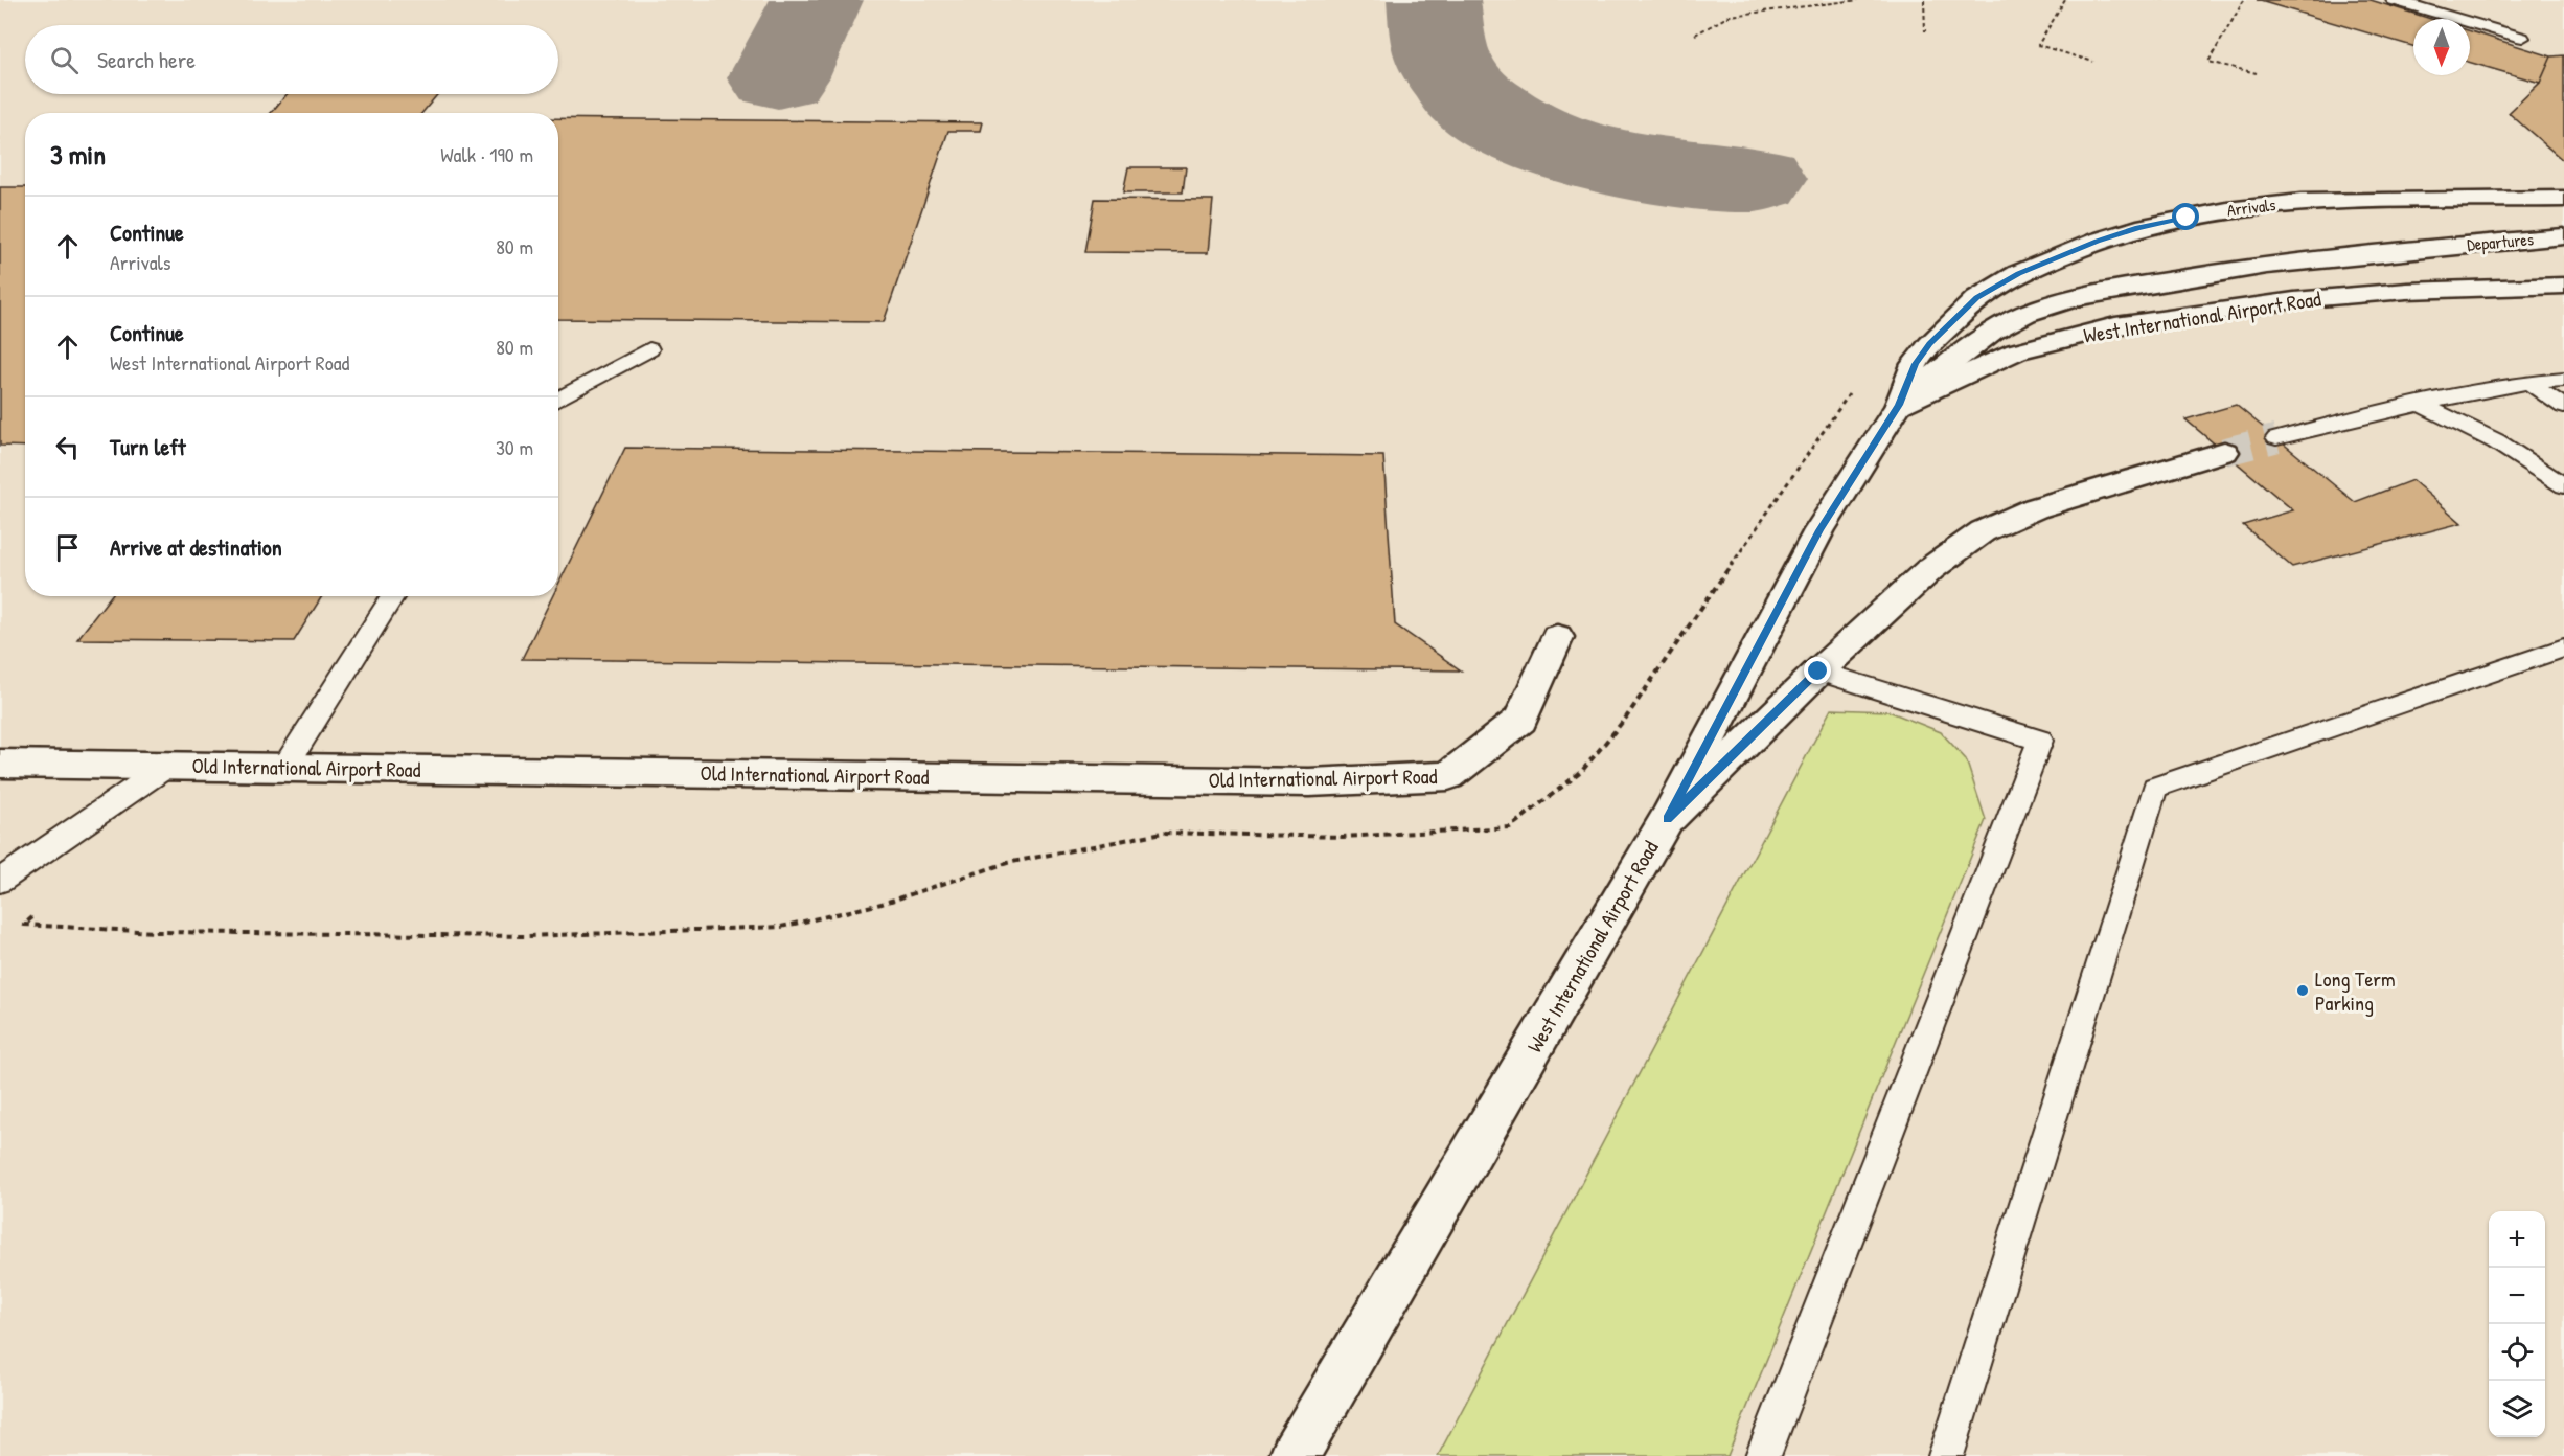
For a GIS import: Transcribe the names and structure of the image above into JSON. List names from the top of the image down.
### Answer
{
  "streets": {
    "main road": [
      "Arrivals",
      "Departures",
      "West International Airport Road",
      "Old International Airport Road"
    ]
  },
  "crossings": [
    ["Arrivals", "Departures"],
    ["Arrivals", "West International Airport Road"],
    ["Departures", "West International Airport Road"]
  ],
  "places": ["Long Term Parking"],
  "north": "bottom",
  "page": {
    "search": "Search here",
    "heading": ["3 min", "Walk · 190 m"],
    "list": [
      ["Continue", "Arrivals", "80 m"],
      ["Continue", "West International Airport Road", "80 m"],
      ["Turn left", "30 m"],
      "Arrive at destination"
    ],
    "map_buttons": ["+", "−"]
  }
}
